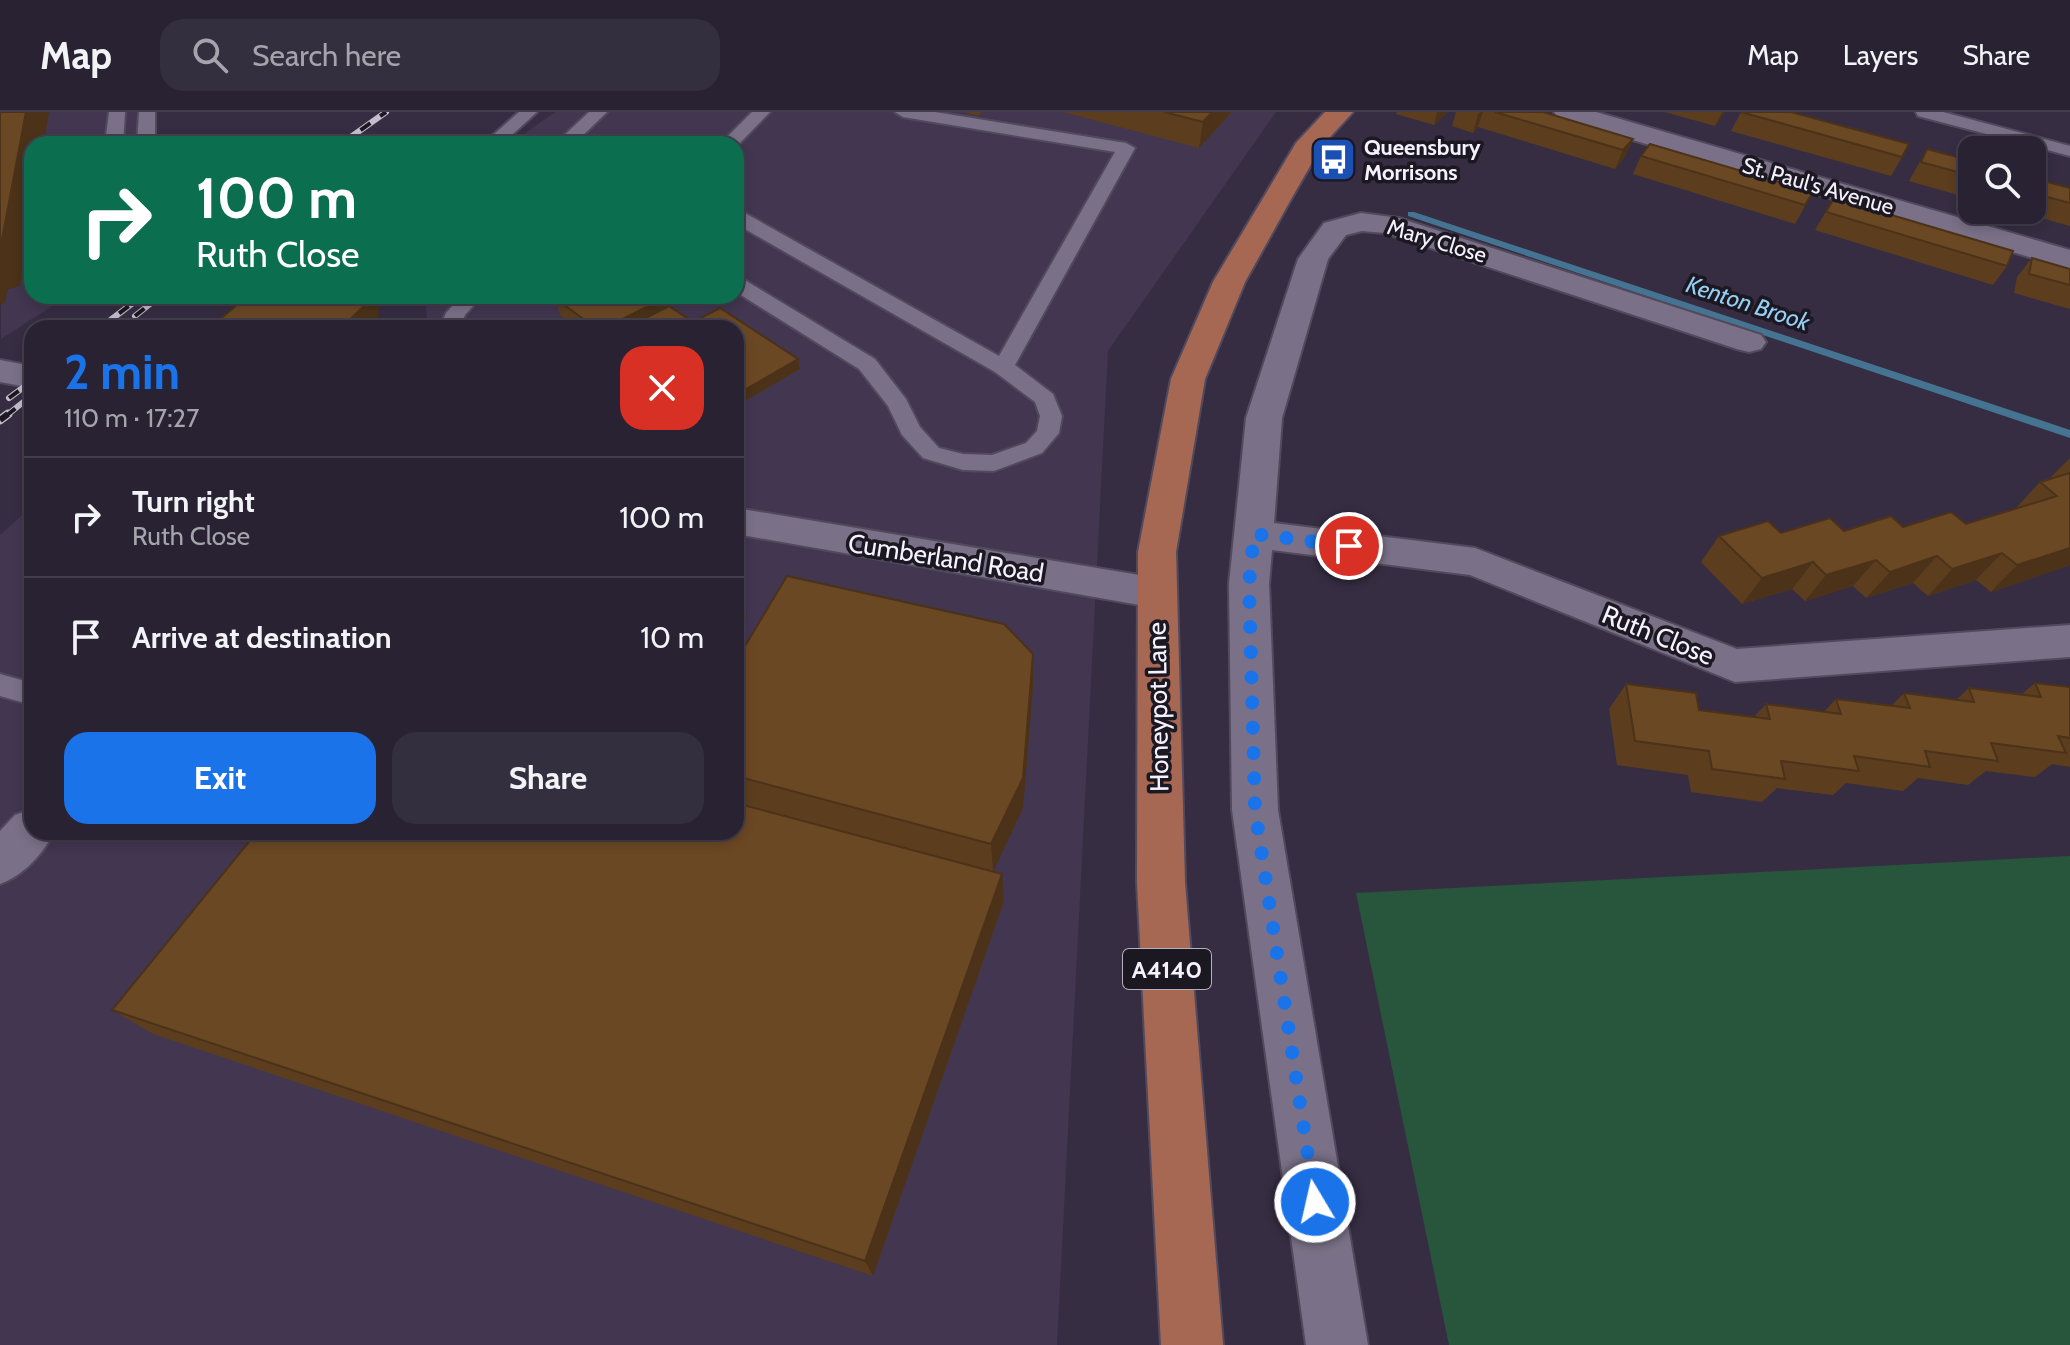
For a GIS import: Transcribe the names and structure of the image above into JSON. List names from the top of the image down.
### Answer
{
  "streets": {
    "main road": ["Honeypot Lane", "A4140"],
    "street": [
      "St. Paul's Avenue",
      "Mary Close",
      "Cumberland Road",
      "Ruth Close"
    ]
  },
  "crossings": [
    ["Mary Close", "Ruth Close"],
    ["Cumberland Road", "Honeypot Lane"]
  ],
  "water": ["Kenton Brook"],
  "places": {
    "bus stop": ["Queensbury Morrisons"]
  },
  "page": {
    "header": "Map",
    "search": "Search here",
    "nav": ["Map", "Layers", "Share"],
    "turn": ["100 m", "Ruth Close"],
    "heading": ["2 min", "110 m · 17:27"],
    "list": [
      {
        "name": "Turn right",
        "note": "Ruth Close",
        "value": "100 m"
      },
      {
        "name": "Arrive at destination",
        "value": "10 m"
      }
    ],
    "buttons": ["Exit", "Share"]
  }
}
